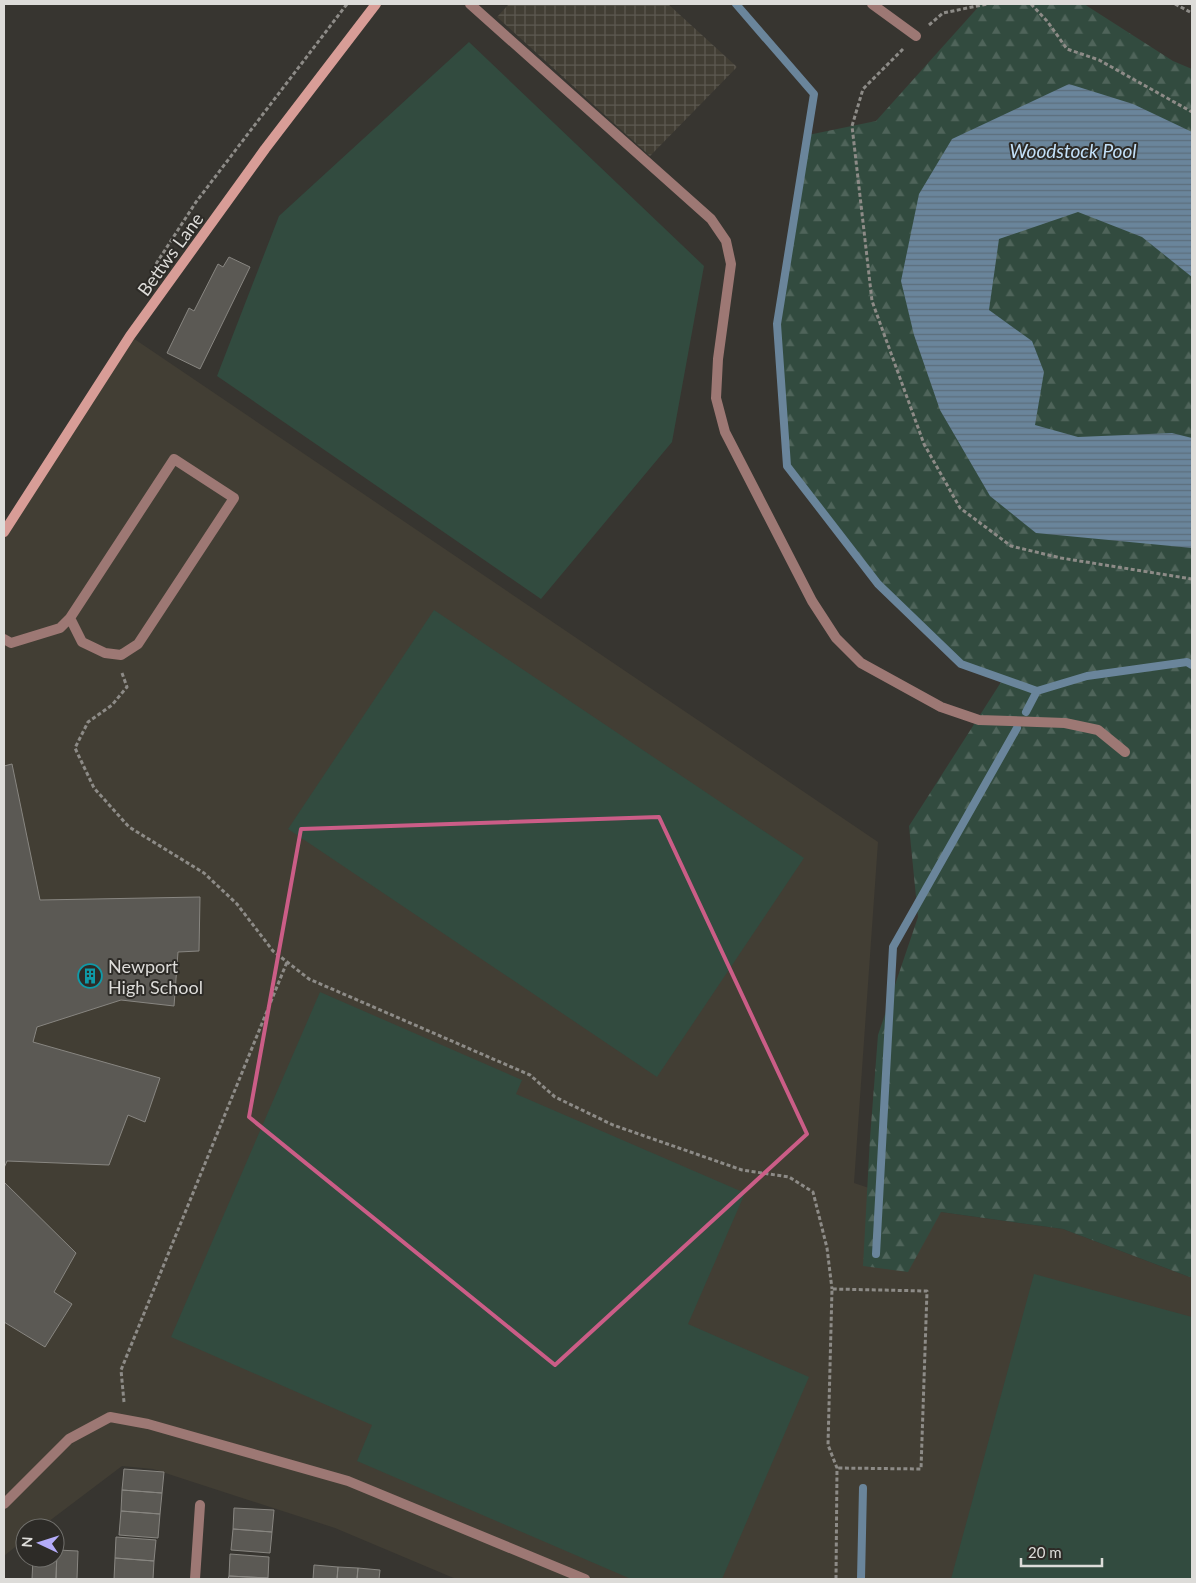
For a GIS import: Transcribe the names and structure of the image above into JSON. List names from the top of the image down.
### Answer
{
  "streets": {
    "street": ["Bettws Lane"]
  },
  "water": ["Woodstock Pool"],
  "places": {
    "building": ["Newport High School"]
  },
  "scale_bar": "20 m",
  "north": "left"
}
